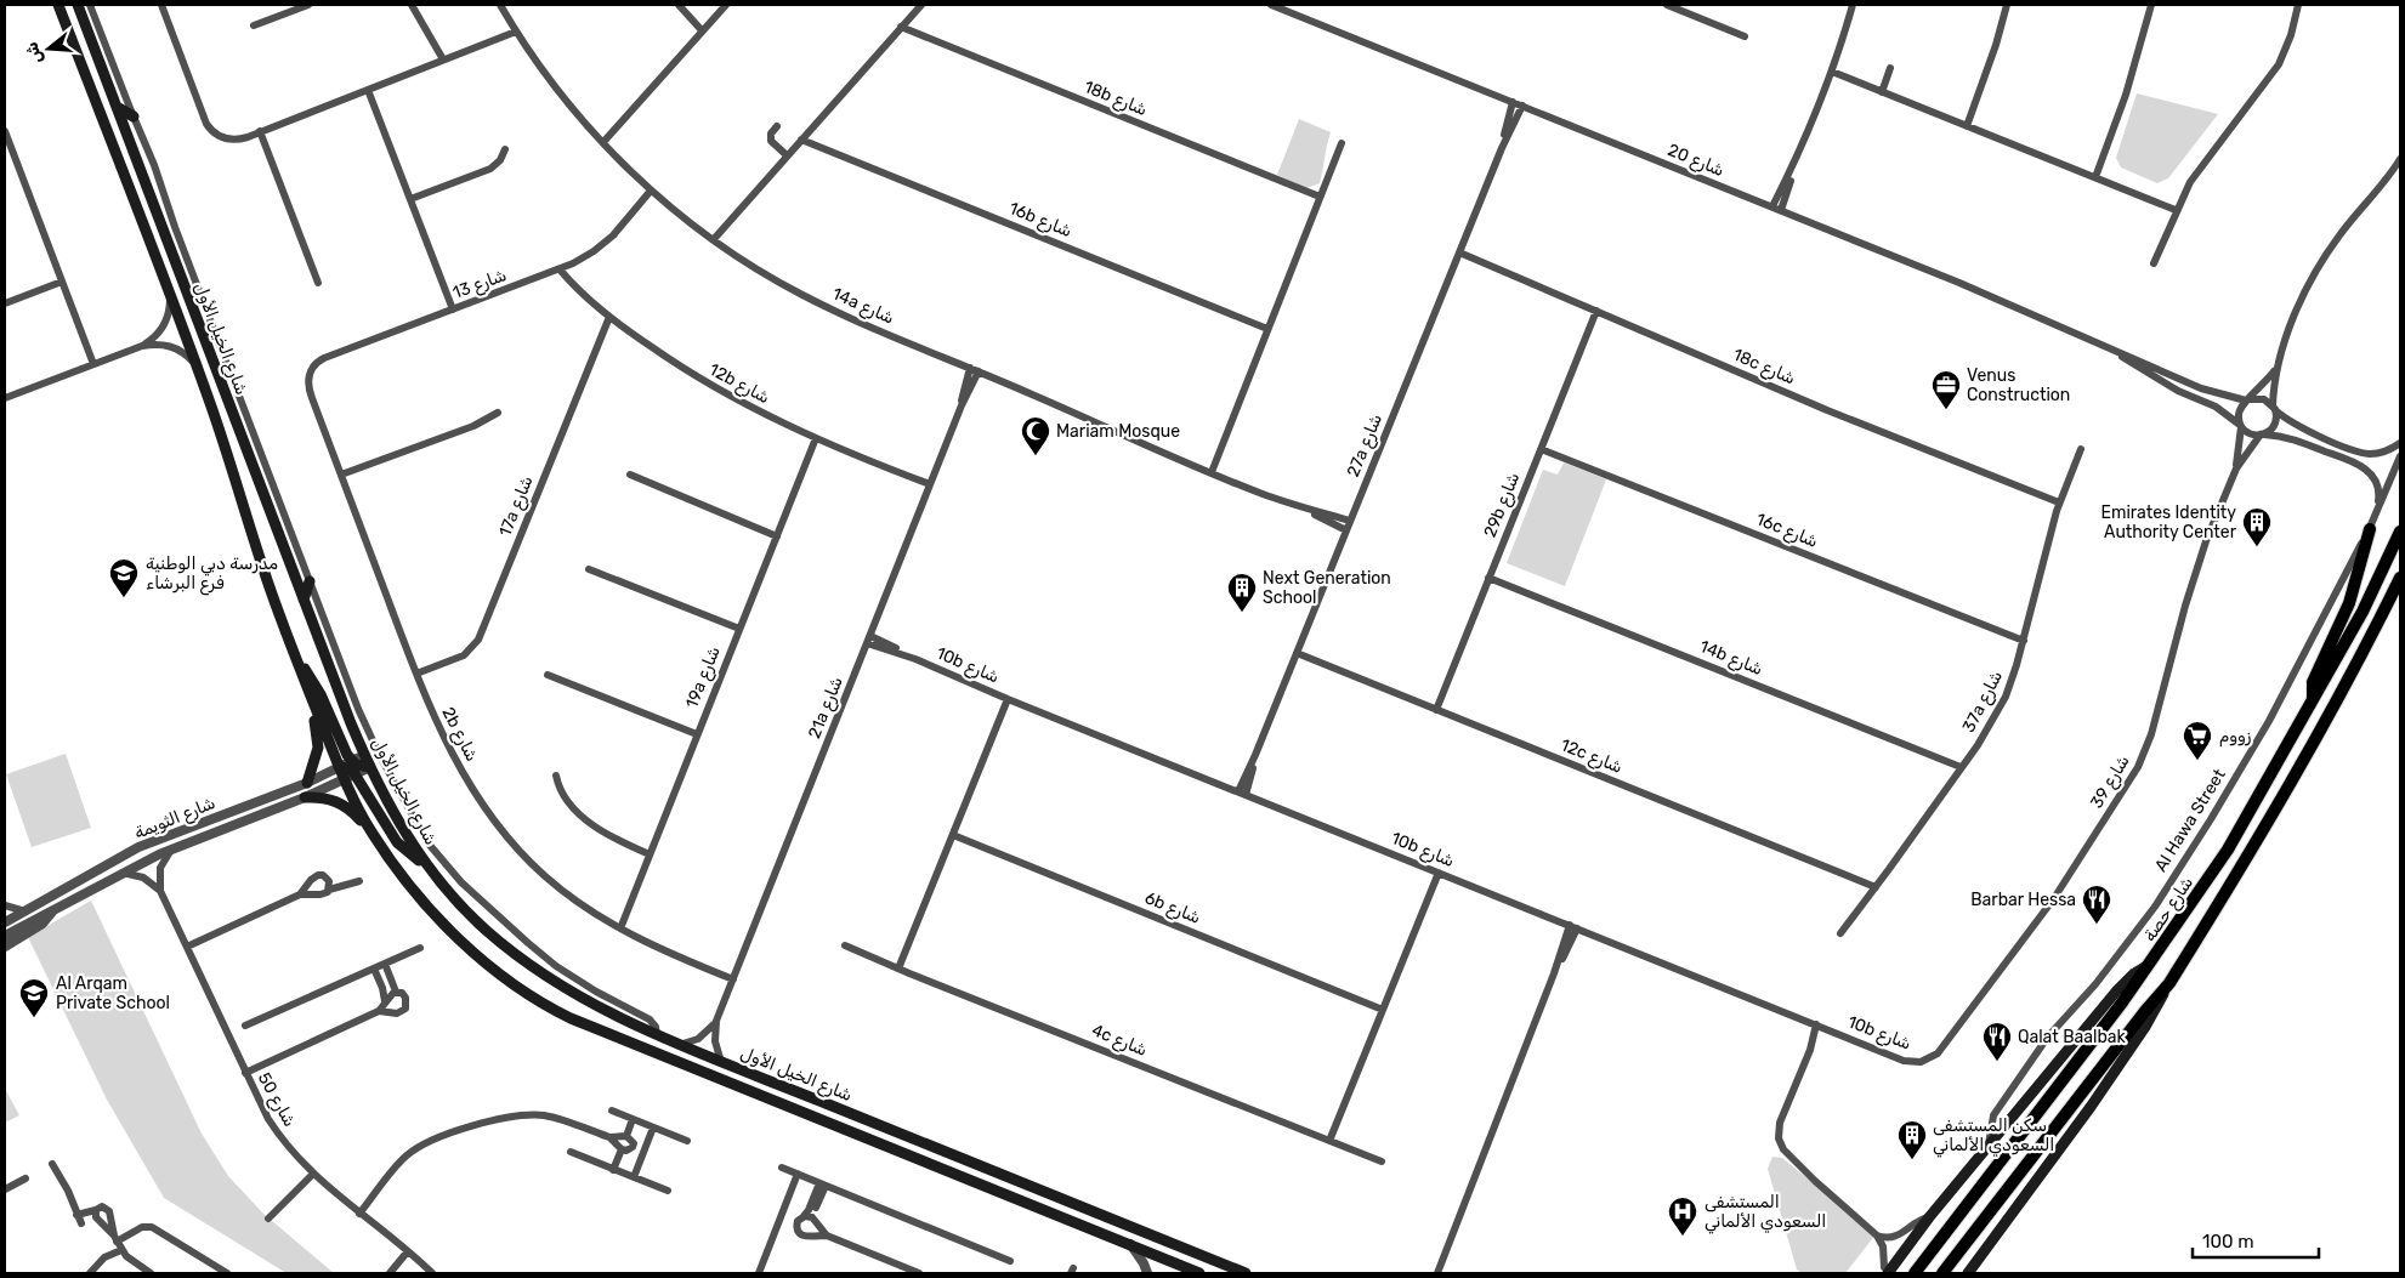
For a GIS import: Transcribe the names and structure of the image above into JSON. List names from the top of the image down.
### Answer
{
  "streets": {
    "main road": ["شارع الخيل الأول", "شارع حصة"],
    "street": [
      "18b شارع",
      "شارع 20",
      "16b شارع",
      "شارع 13",
      "14a شارع",
      "18c شارع",
      "12b شارع",
      "27a شارع",
      "29b شارع",
      "17a شارع",
      "16c شارع",
      "14b شارع",
      "10b شارع",
      "19a شارع",
      "37a شارع",
      "21a شارع",
      "2b شارع",
      "12c شارع",
      "شارع 39",
      "شارع الثويمة",
      "Al Hawa Street",
      "6b شارع",
      "4c شارع",
      "شارع 50"
    ]
  },
  "crossings": [
    ["شارع 20", "27a شارع"],
    ["شارع 20", "شارع 39"],
    ["شارع 13", "14a شارع"],
    ["شارع 13", "12b شارع"],
    ["شارع 13", "2b شارع"],
    ["14a شارع", "27a شارع"],
    ["14a شارع", "21a شارع"],
    ["شارع الخيل الأول", "21a شارع"],
    ["شارع الخيل الأول", "شارع الثويمة"],
    ["18c شارع", "27a شارع"],
    ["18c شارع", "29b شارع"],
    ["18c شارع", "37a شارع"],
    ["12b شارع", "17a شارع"],
    ["12b شارع", "19a شارع"],
    ["12b شارع", "21a شارع"],
    ["27a شارع", "10b شارع"],
    ["27a شارع", "12c شارع"],
    ["29b شارع", "16c شارع"],
    ["29b شارع", "14b شارع"],
    ["29b شارع", "12c شارع"],
    ["17a شارع", "2b شارع"],
    ["16c شارع", "37a شارع"],
    ["14b شارع", "37a شارع"],
    ["10b شارع", "21a شارع"],
    ["10b شارع", "شارع 39"],
    ["19a شارع", "2b شارع"],
    ["37a شارع", "12c شارع"],
    ["21a شارع", "2b شارع"]
  ],
  "places": {
    "office": ["Venus Construction"],
    "mosque": ["Mariam Mosque"],
    "building": ["Emirates Identity Authority Center", "Next Generation School", "سكن المستشفى السعودي الألماني"],
    "school or university": ["مدرسة دبي الوطنية فرع البرشاء", "Al Arqam Private School"],
    "supermarket": ["زووم"],
    "restaurant": ["Barbar Hessa", "Qalat Baalbak"],
    "hospital": ["المستشفى السعودي الألماني"]
  },
  "scale_bar": "100 m",
  "north": "left"
}
